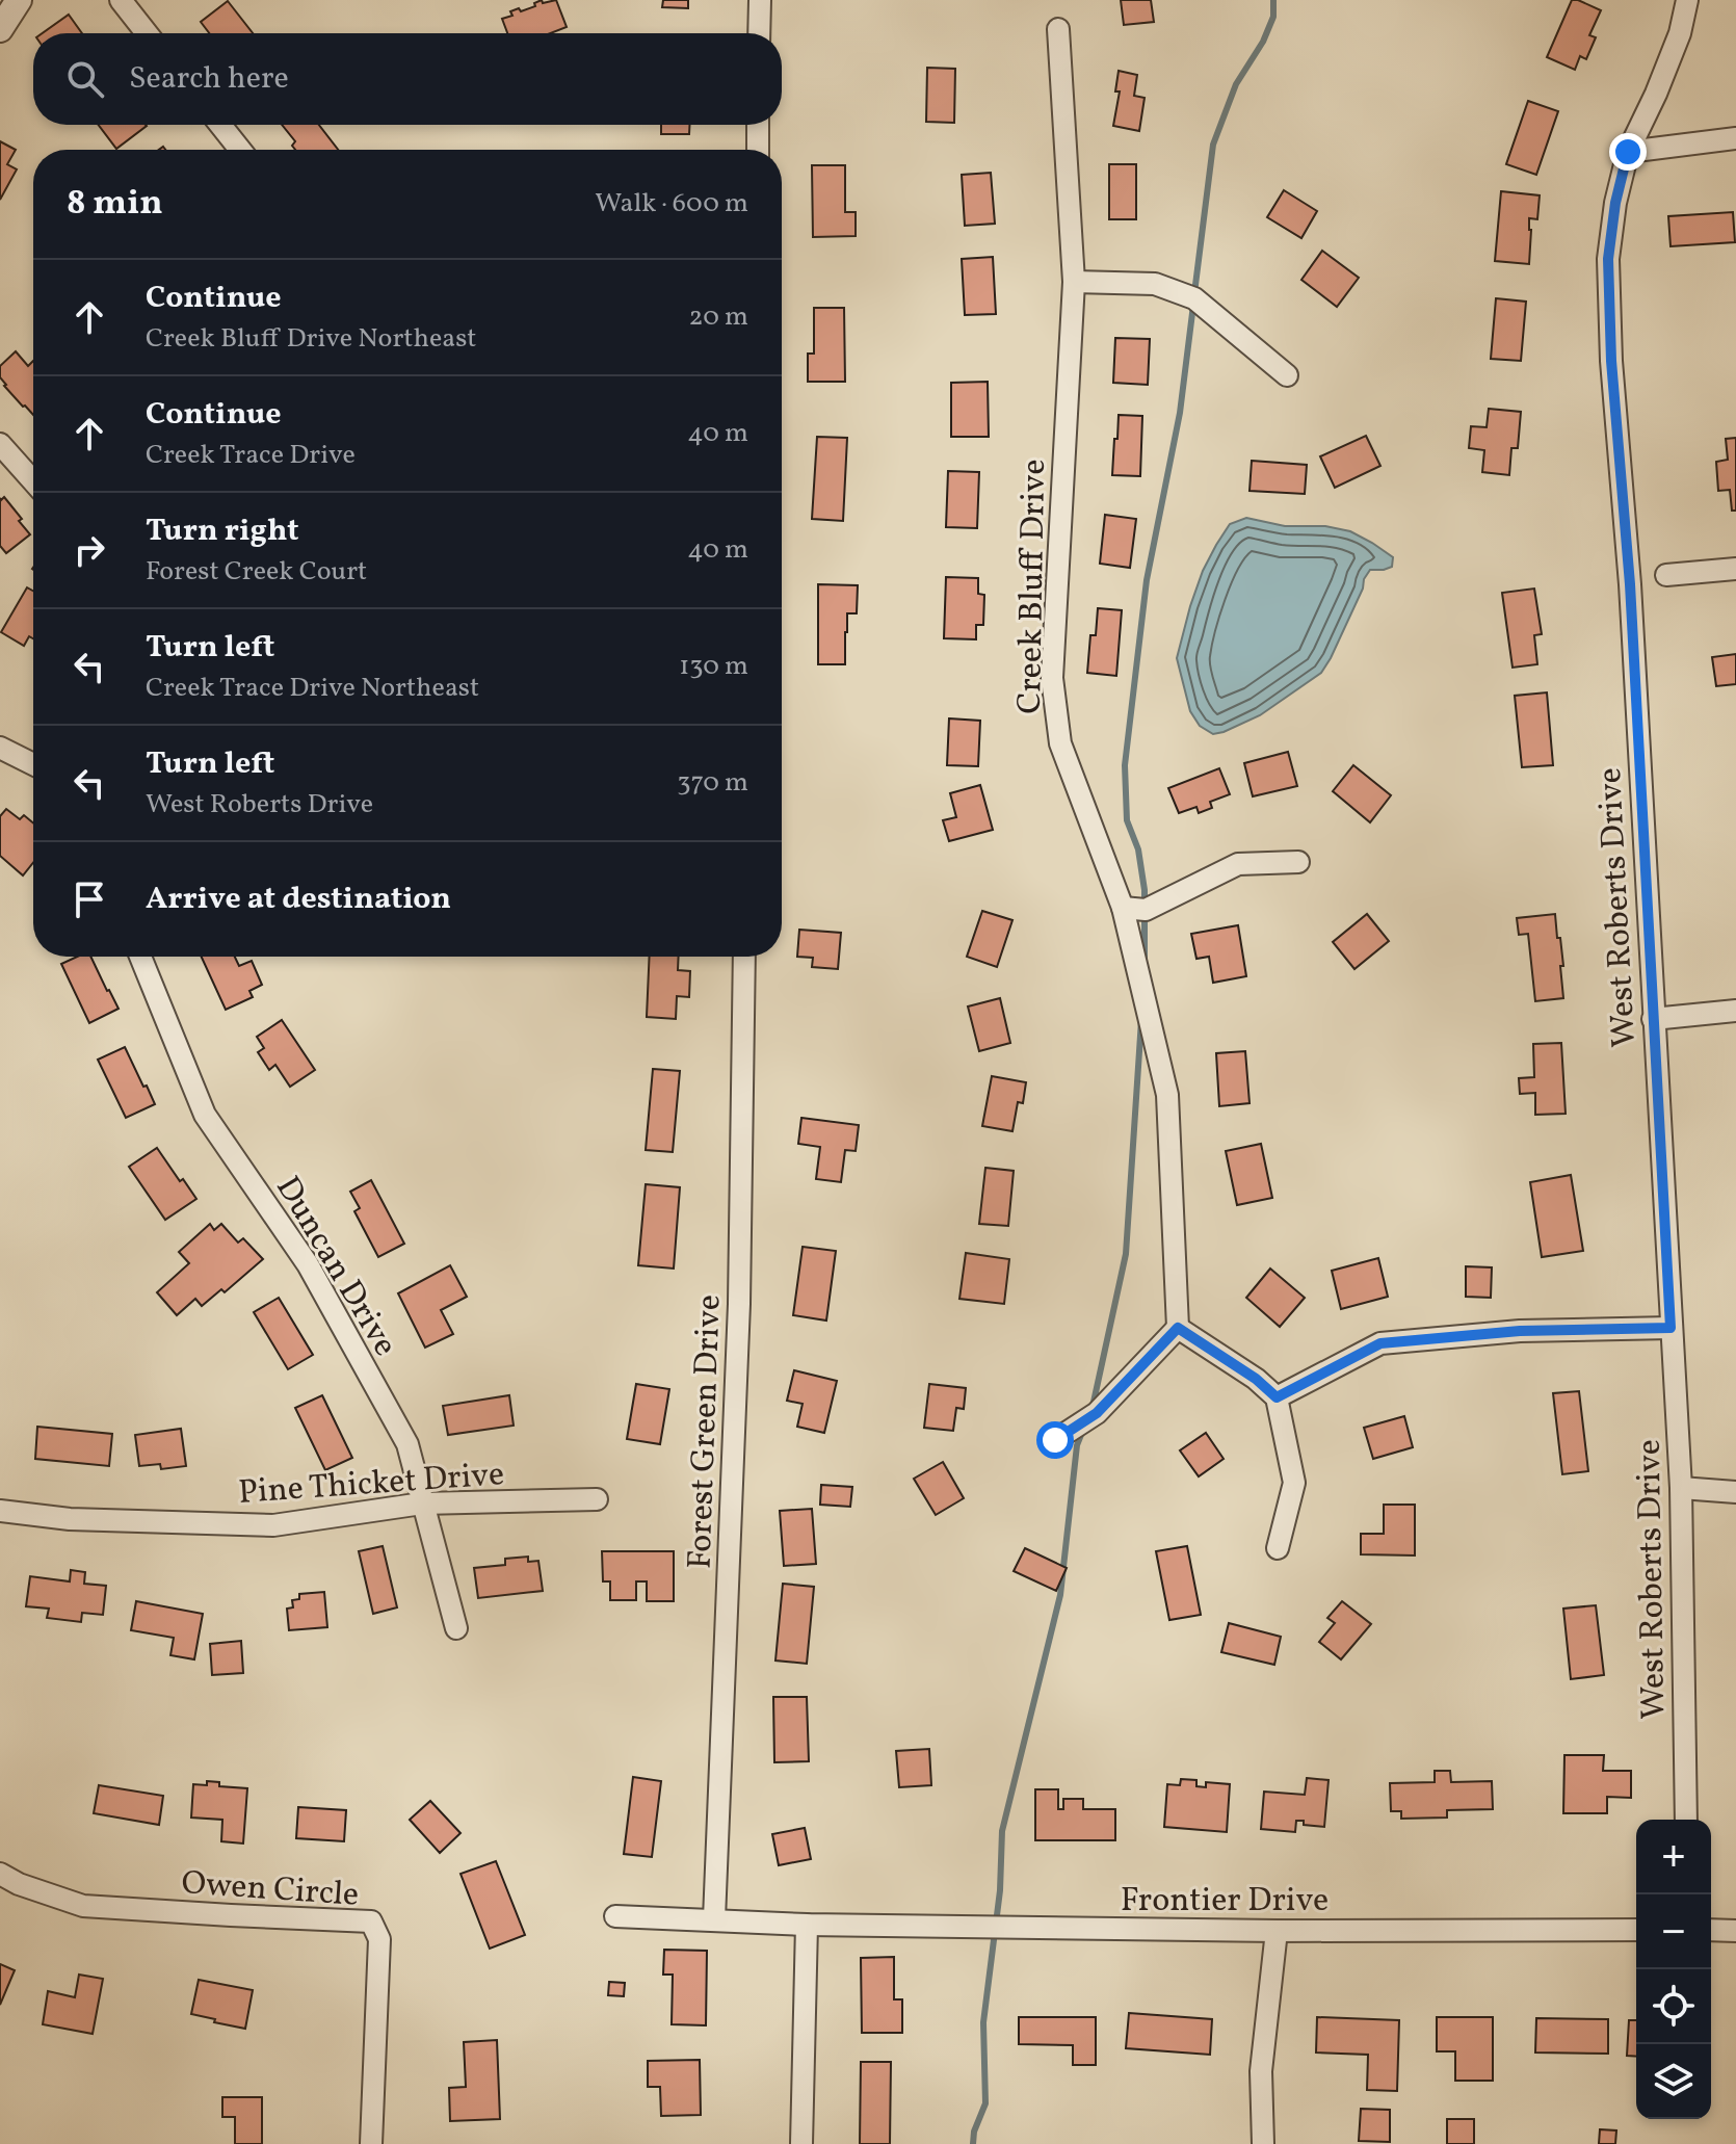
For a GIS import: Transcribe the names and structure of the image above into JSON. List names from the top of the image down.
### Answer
{
  "streets": {
    "street": [
      "Creek Bluff Drive",
      "West Roberts Drive",
      "Duncan Drive",
      "Forest Green Drive",
      "Pine Thicket Drive",
      "Owen Circle",
      "Frontier Drive"
    ]
  },
  "crossings": [
    ["Duncan Drive", "Pine Thicket Drive"],
    ["Forest Green Drive", "Frontier Drive"]
  ],
  "page": {
    "search": "Search here",
    "heading": ["8 min", "Walk · 600 m"],
    "list": [
      ["Continue", "Creek Bluff Drive Northeast", "20 m"],
      ["Continue", "Creek Trace Drive", "40 m"],
      ["Turn right", "Forest Creek Court", "40 m"],
      ["Turn left", "Creek Trace Drive Northeast", "130 m"],
      ["Turn left", "West Roberts Drive", "370 m"],
      "Arrive at destination"
    ],
    "map_buttons": ["+", "−"]
  }
}
